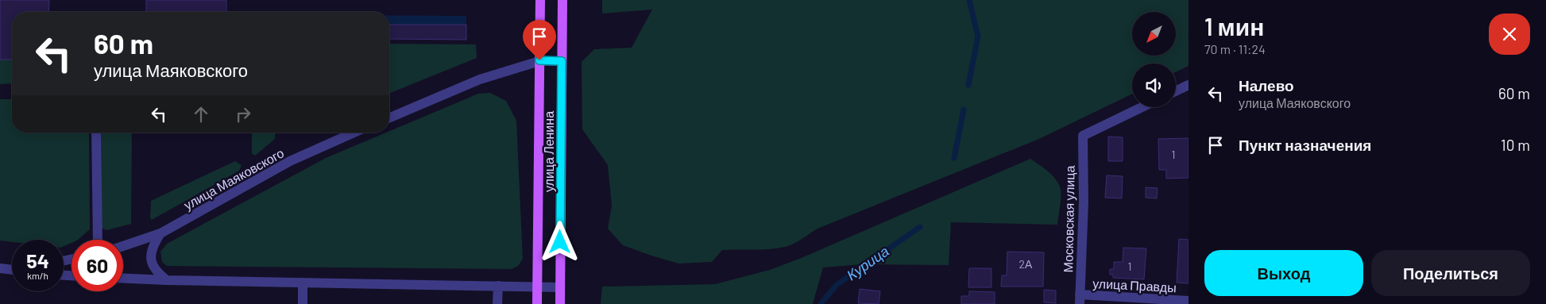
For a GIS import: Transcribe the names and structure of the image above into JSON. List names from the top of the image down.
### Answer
{
  "streets": {
    "main road": ["улица Ленина"],
    "street": ["улица Маяковского", "Московская улица", "улица Правды"]
  },
  "crossings": [
    ["Московская улица", "улица Правды"]
  ],
  "water": ["Курица"],
  "house_numbers": ["1", "2А", "1"],
  "north": "bottom left",
  "page": {
    "heading": ["1 мин", "70 m · 11:24"],
    "turn": ["60 m", "улица Маяковского"],
    "list": [
      {
        "name": "Налево",
        "note": "улица Маяковского",
        "value": "60 m"
      },
      {
        "name": "Пункт назначения",
        "value": "10 m"
      }
    ],
    "speed": "54 km/h",
    "limit": "60",
    "buttons": ["Выход", "Поделиться"]
  }
}
